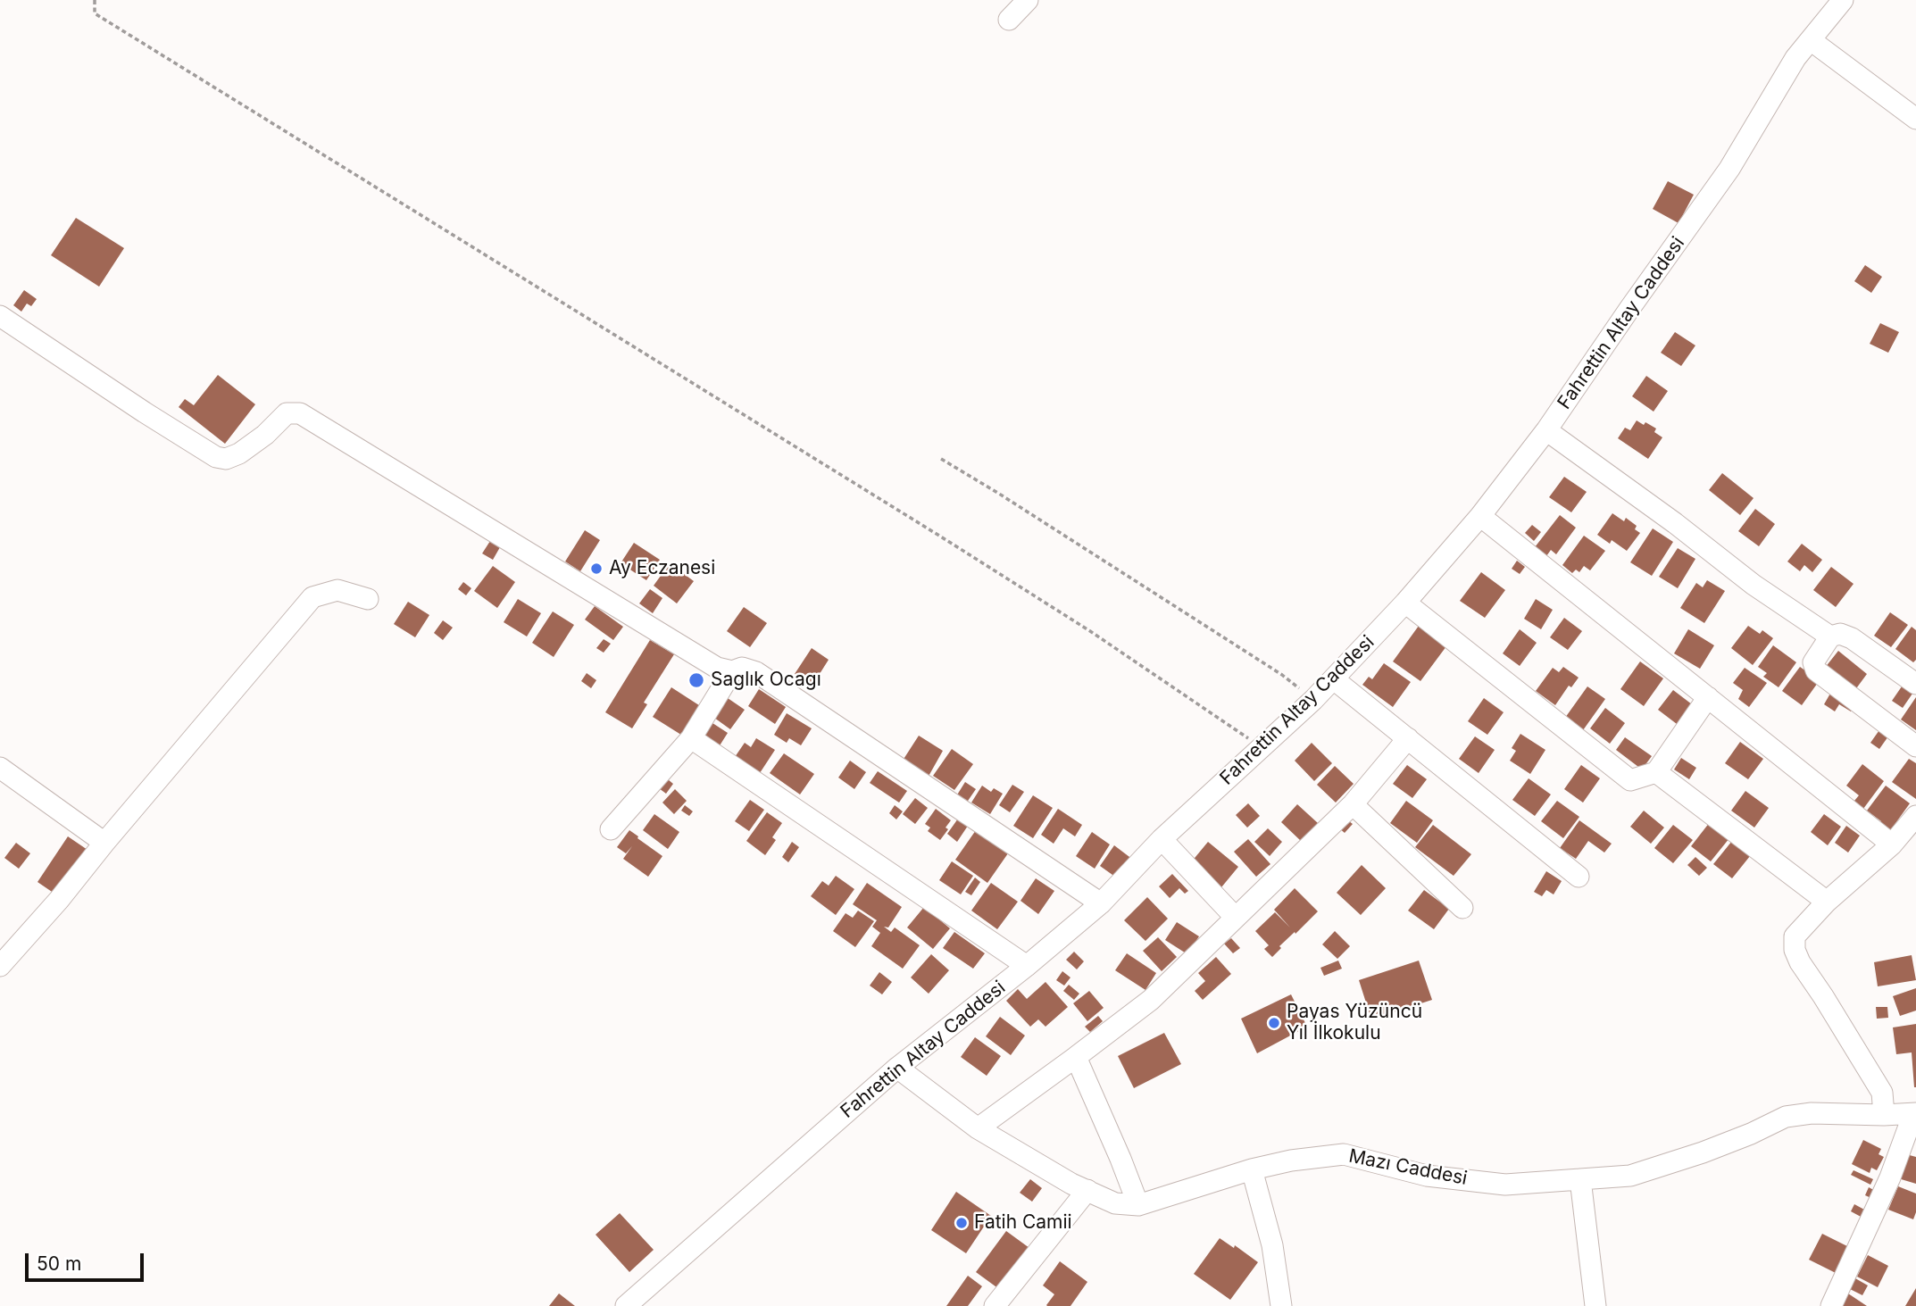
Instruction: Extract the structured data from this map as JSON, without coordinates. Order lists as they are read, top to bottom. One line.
{"streets":{"street":["Fahrettin Altay Caddesi","Mazı Caddesi"]},"crossings":[["Fahrettin Altay Caddesi","Mazı Caddesi"]],"places":["Ay Eczanesi","Saglık Ocagı","Payas Yüzüncü Yıl İlkokulu","Fatih Camii"],"scale_bar":"50 m"}
